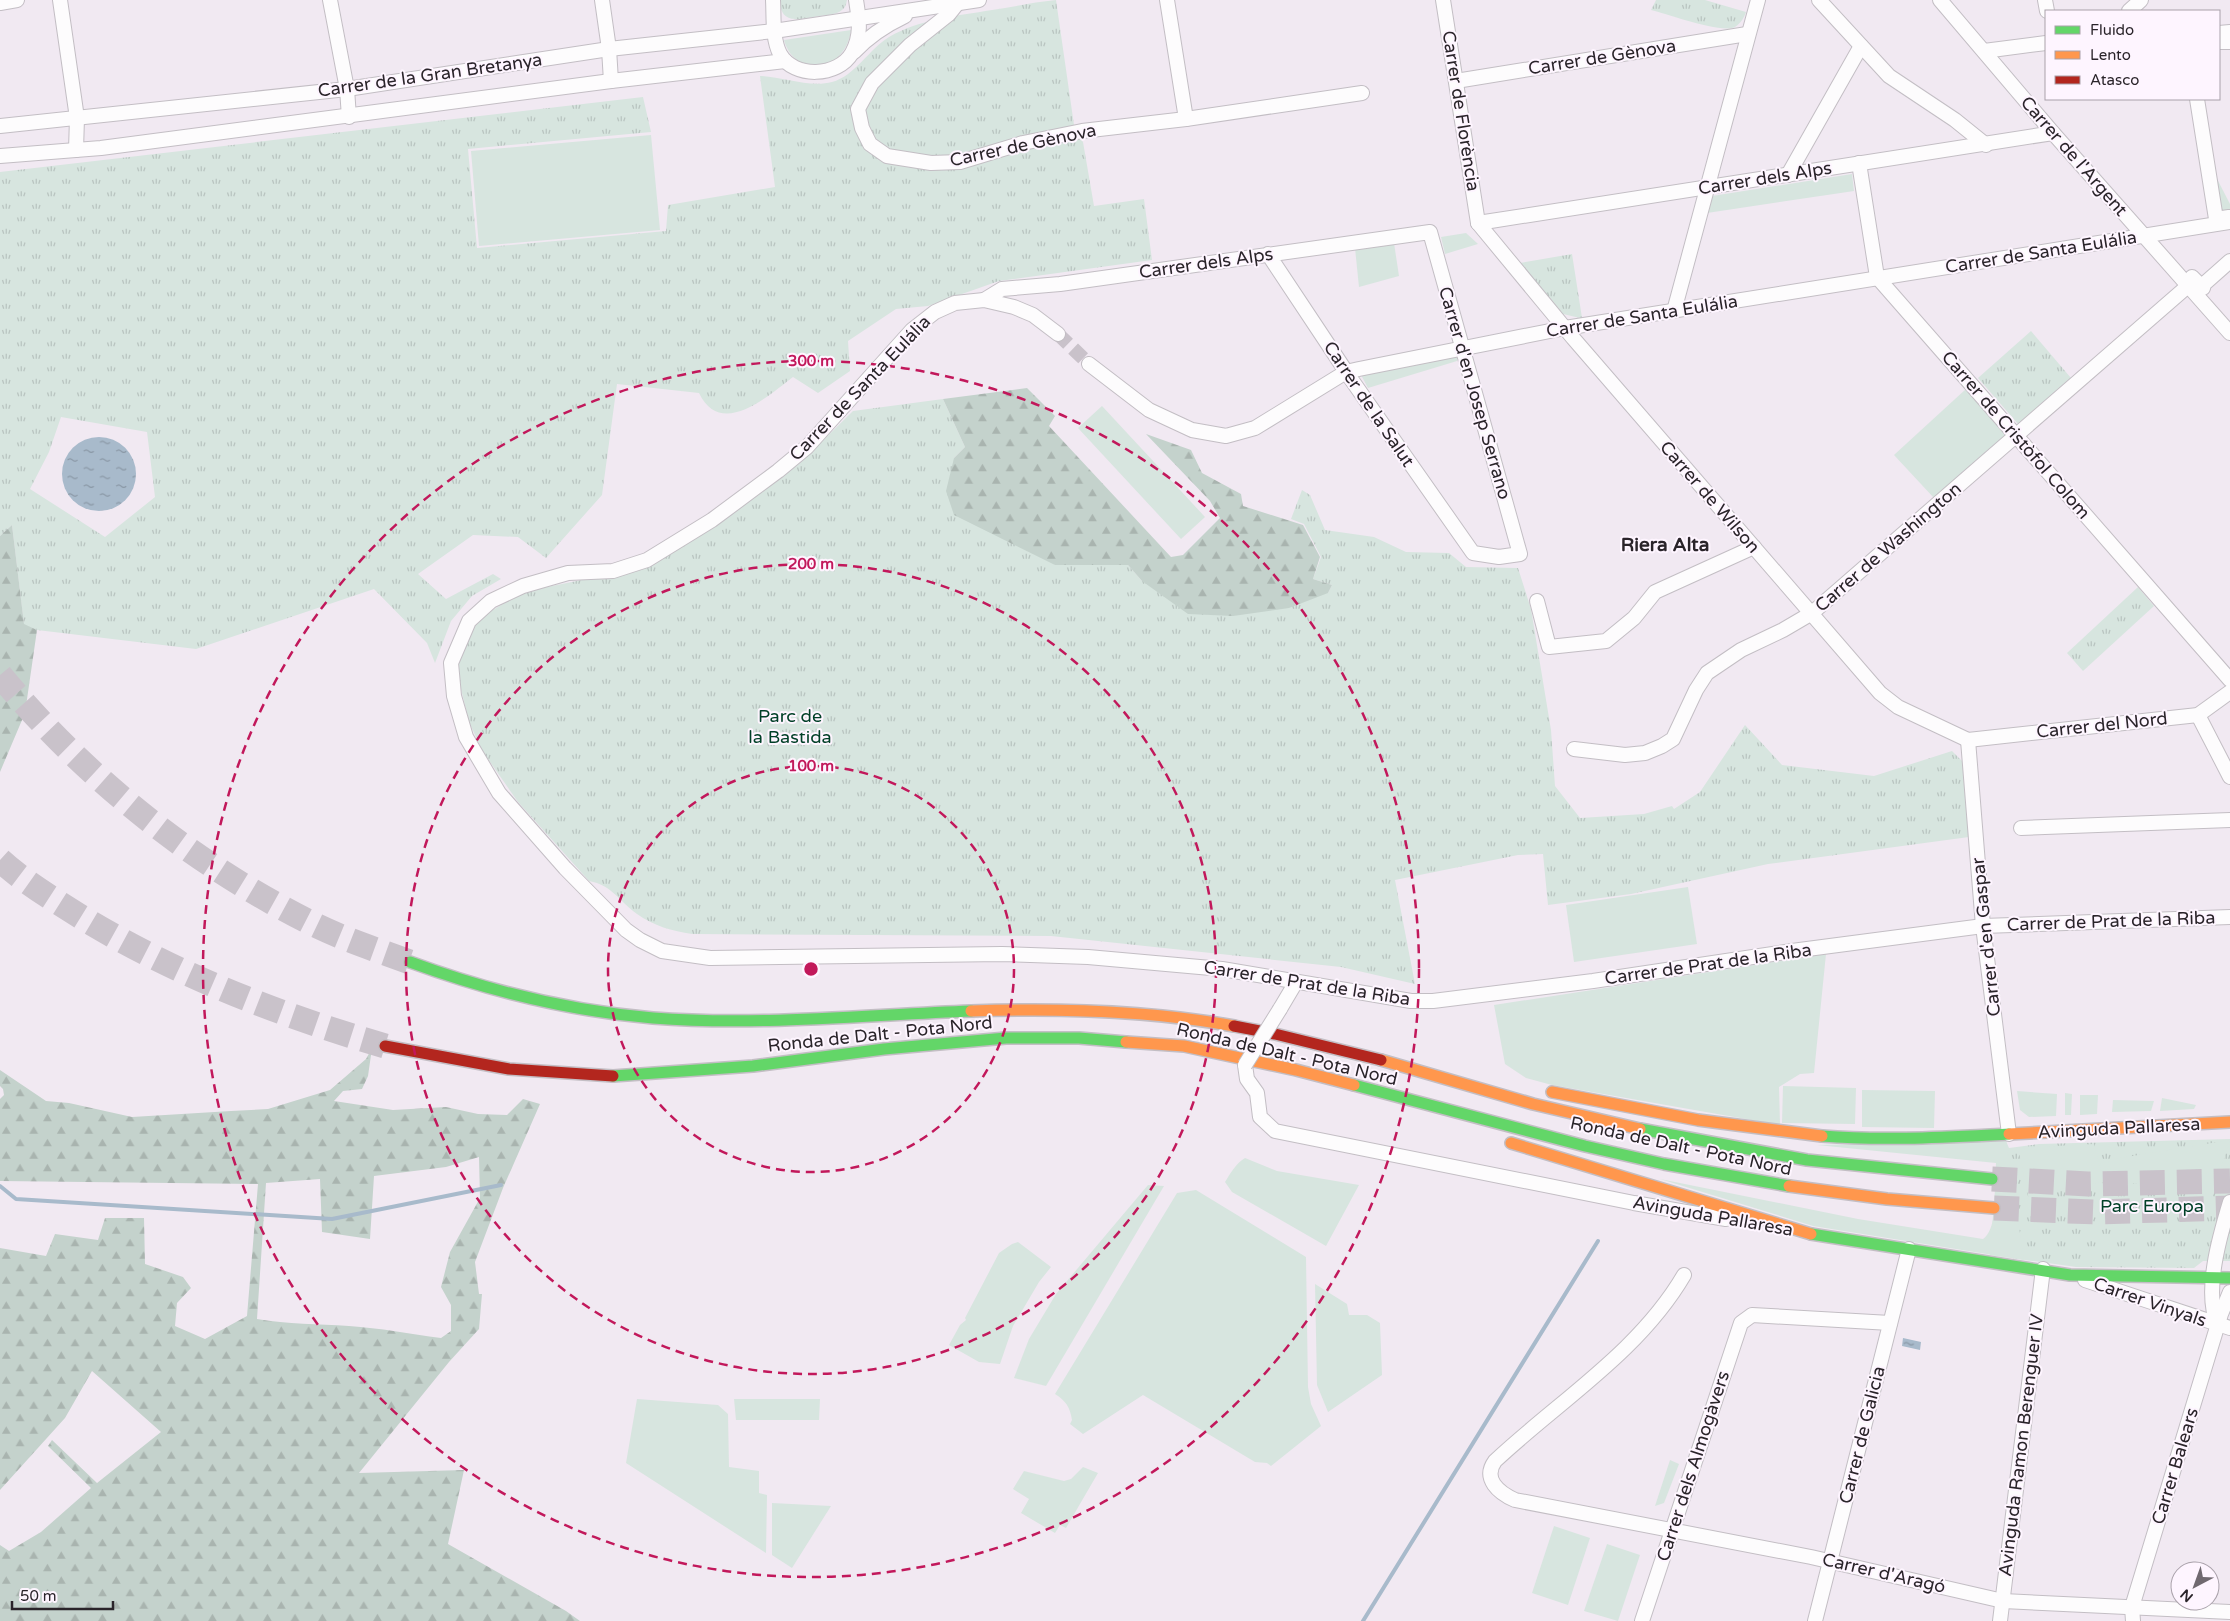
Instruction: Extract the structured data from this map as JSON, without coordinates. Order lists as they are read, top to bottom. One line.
{"streets":{"main road":["Ronda de Dalt - Pota Nord","Avinguda Pallaresa"],"street":["Carrer de Gènova","Carrer de la Gran Bretanya","Carrer de Florència","Carrer de l'Argent","Carrer dels Alps","Carrer de Santa Eulália","Carrer d'en Josep Serrano","Carrer de la Salut","Carrer de Cristòfol Colom","Carrer de Wilson","Carrer de Washington","Carrer del Nord","Carrer de Prat de la Riba","Carrer d'en Gaspar","Carrer Vinyals","Carrer de Galicia","Avinguda Ramon Berenguer IV","Carrer dels Almogàvers","Carrer Balears","Carrer d'Aragó"]},"crossings":[["Carrer de Gènova","Carrer de Florència"],["Carrer de Florència","Carrer dels Alps"],["Carrer de Florència","Carrer de Wilson"],["Carrer de l'Argent","Carrer dels Alps"],["Carrer de l'Argent","Carrer de Santa Eulália"],["Carrer de l'Argent","Carrer de Washington"],["Carrer dels Alps","Carrer de Santa Eulália"],["Carrer dels Alps","Carrer d'en Josep Serrano"],["Carrer dels Alps","Carrer de la Salut"],["Carrer dels Alps","Carrer de Wilson"],["Carrer de Santa Eulália","Carrer d'en Josep Serrano"],["Carrer de Santa Eulália","Carrer de la Salut"],["Carrer de Santa Eulália","Carrer de Cristòfol Colom"],["Carrer de Santa Eulália","Carrer de Wilson"],["Carrer de Santa Eulália","Carrer de Prat de la Riba"],["Carrer d'en Josep Serrano","Carrer de la Salut"],["Carrer de Cristòfol Colom","Carrer de Washington"],["Carrer de Wilson","Carrer de Washington"],["Carrer de Wilson","Carrer del Nord"],["Carrer de Wilson","Carrer d'en Gaspar"],["Carrer del Nord","Carrer d'en Gaspar"],["Carrer de Prat de la Riba","Carrer d'en Gaspar"],["Carrer d'en Gaspar","Avinguda Pallaresa"],["Ronda de Dalt - Pota Nord","Avinguda Pallaresa"],["Avinguda Pallaresa","Carrer Vinyals"],["Avinguda Pallaresa","Carrer de Galicia"],["Avinguda Pallaresa","Avinguda Ramon Berenguer IV"],["Avinguda Pallaresa","Carrer Balears"],["Carrer Vinyals","Carrer Balears"],["Carrer de Galicia","Carrer dels Almogàvers"],["Carrer de Galicia","Carrer d'Aragó"],["Avinguda Ramon Berenguer IV","Carrer d'Aragó"],["Carrer dels Almogàvers","Carrer d'Aragó"],["Carrer Balears","Carrer d'Aragó"]],"districts":["Riera Alta"],"parks":["Parc de la Bastida","Parc Europa"],"legend":["Fluido","Lento","Atasco"],"scale_bar":"50 m","north":"bottom left","rings":["300 m","200 m","100 m"]}
